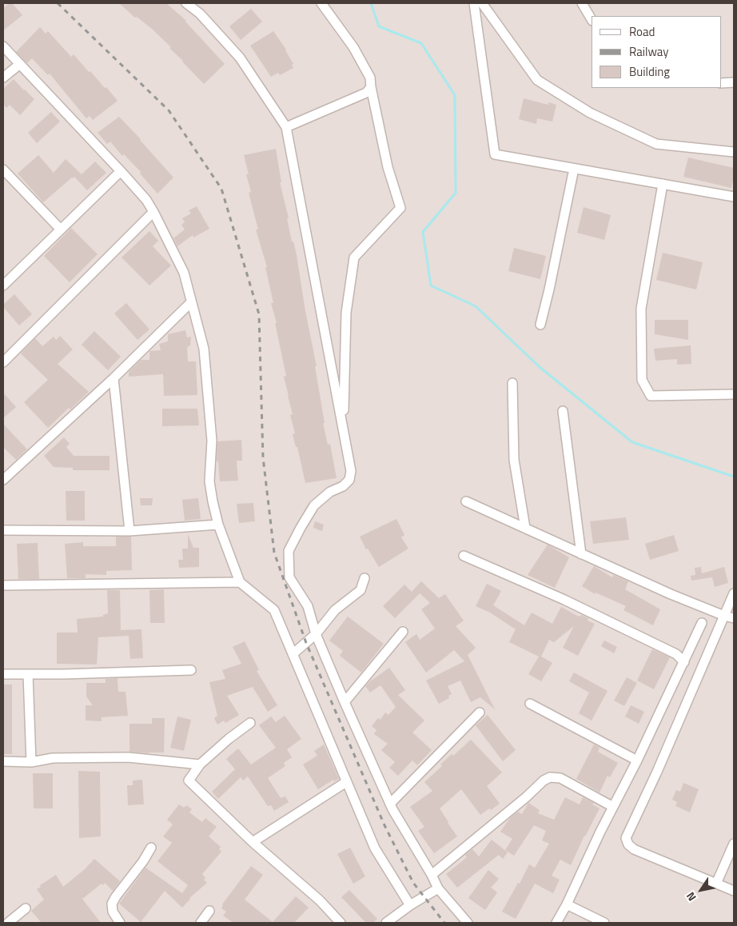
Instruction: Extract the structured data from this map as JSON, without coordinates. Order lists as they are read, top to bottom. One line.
{"legend":["Road","Railway","Building"],"north":"bottom left"}
